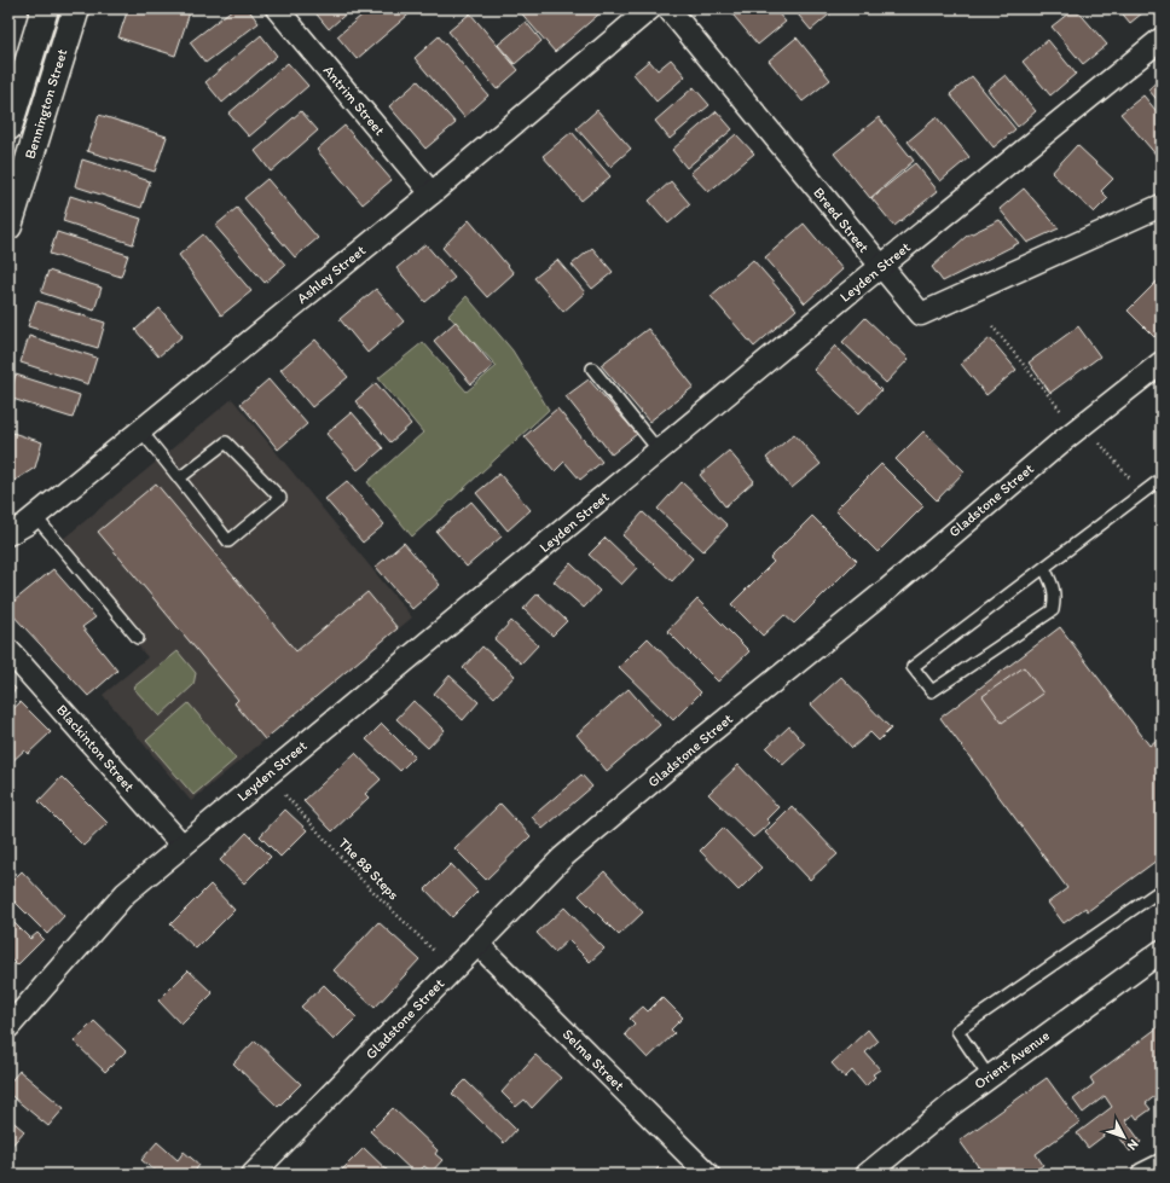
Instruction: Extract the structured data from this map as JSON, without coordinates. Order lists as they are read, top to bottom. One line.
{"streets":{"main road":["Bennington Street"],"street":["Antrim Street","Breed Street","Leyden Street","Ashley Street","Gladstone Street","Blackinton Street","Selma Street","Orient Avenue"],"path":["The 88 Steps"]},"crossings":[["Antrim Street","Ashley Street"],["Breed Street","Leyden Street"],["Leyden Street","Blackinton Street"],["Gladstone Street","Selma Street"]],"north":"bottom right"}
